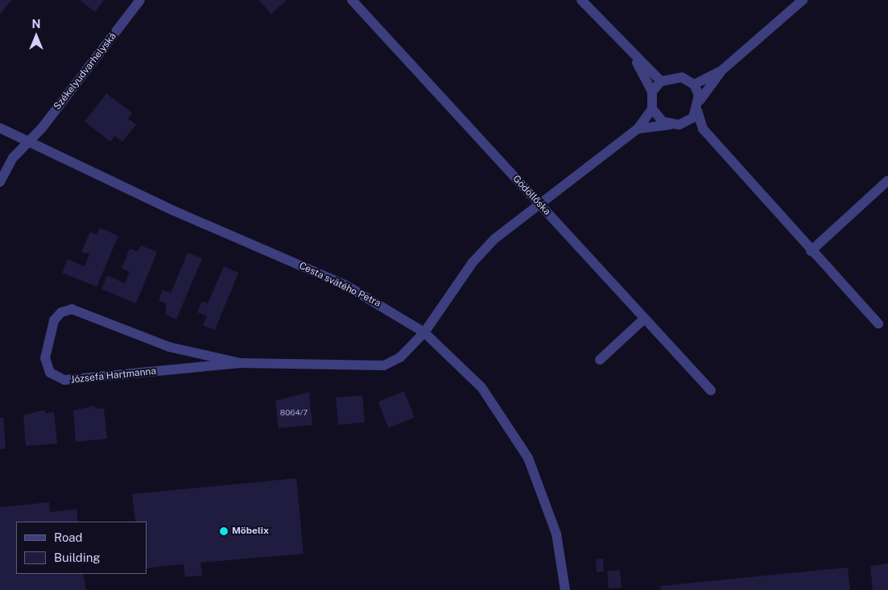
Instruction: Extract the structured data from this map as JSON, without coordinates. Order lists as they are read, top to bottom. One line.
{"streets":{"street":["Székelyudvarhelyská","Gödöllőska","Cesta svätého Petra","Józsefa Hartmanna"]},"crossings":[["Székelyudvarhelyská","Cesta svätého Petra"],["Gödöllőska","Józsefa Hartmanna"],["Cesta svätého Petra","Józsefa Hartmanna"]],"places":["Möbelix"],"house_numbers":["8064/7"],"legend":["Road","Building"],"north":"top"}
